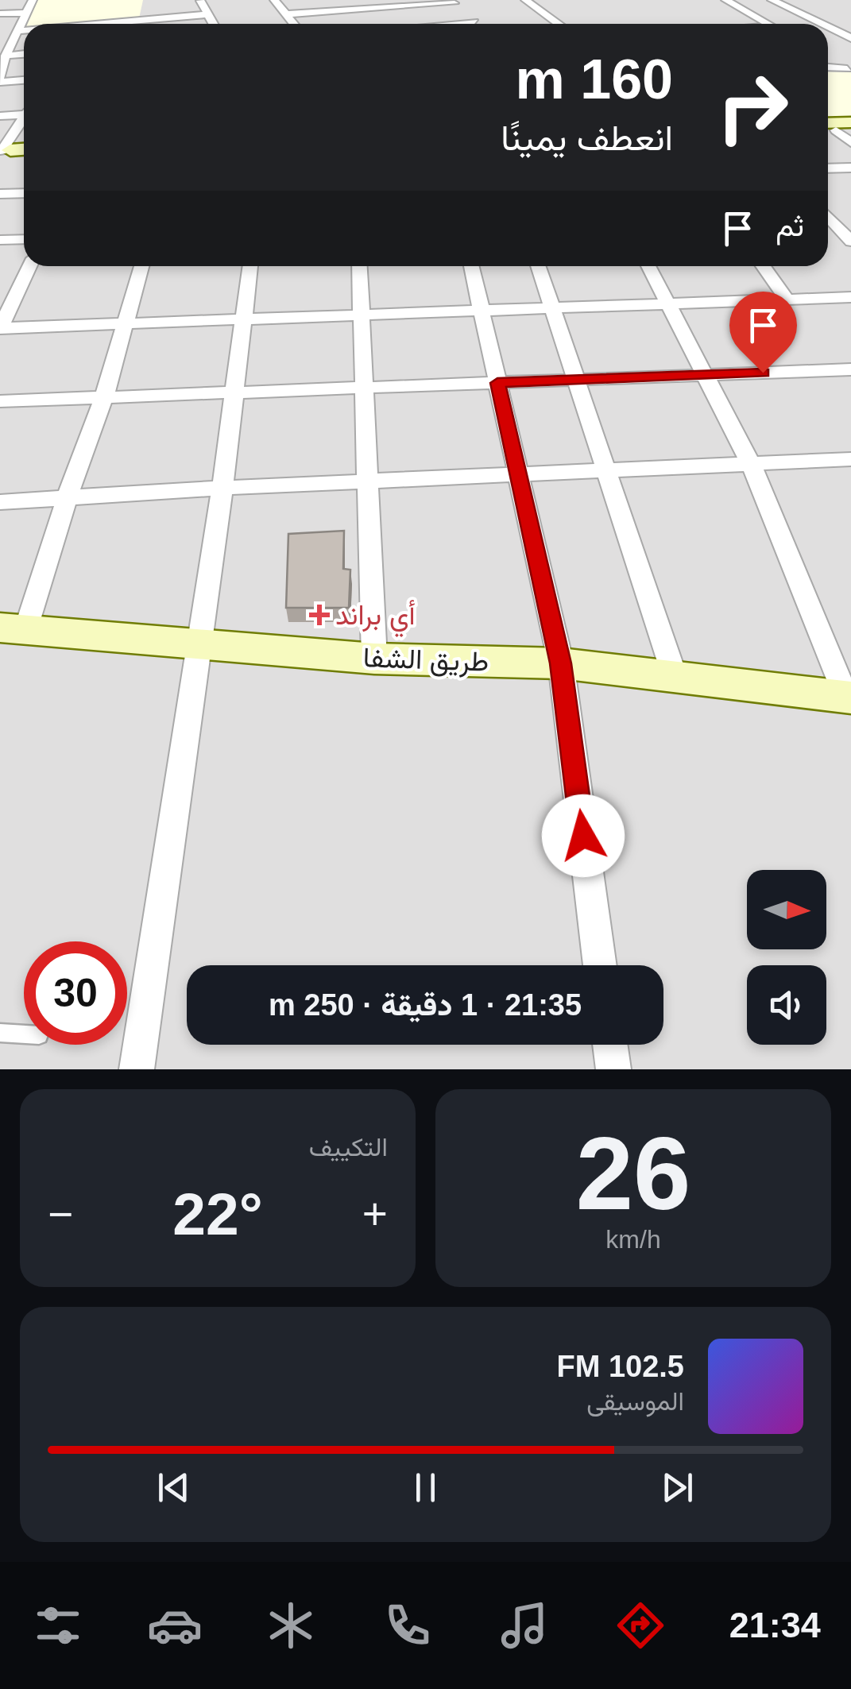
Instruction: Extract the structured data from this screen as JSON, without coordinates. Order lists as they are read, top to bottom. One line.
{"streets":{"street":["طريق الشفا"]},"places":{"health":["أي براند"]},"north":"right","page":{"turn":["160 m","انعطف يمينًا"],"then":"ثم","limit":"30","trip":"21:35 · 1 دقيقة · 250 m","tile":[["26","km/h"],"التكييف"],"heat":["−","22°","+"],"song":["102.5 FM","الموسيقى"],"tabs":"21:34"}}
